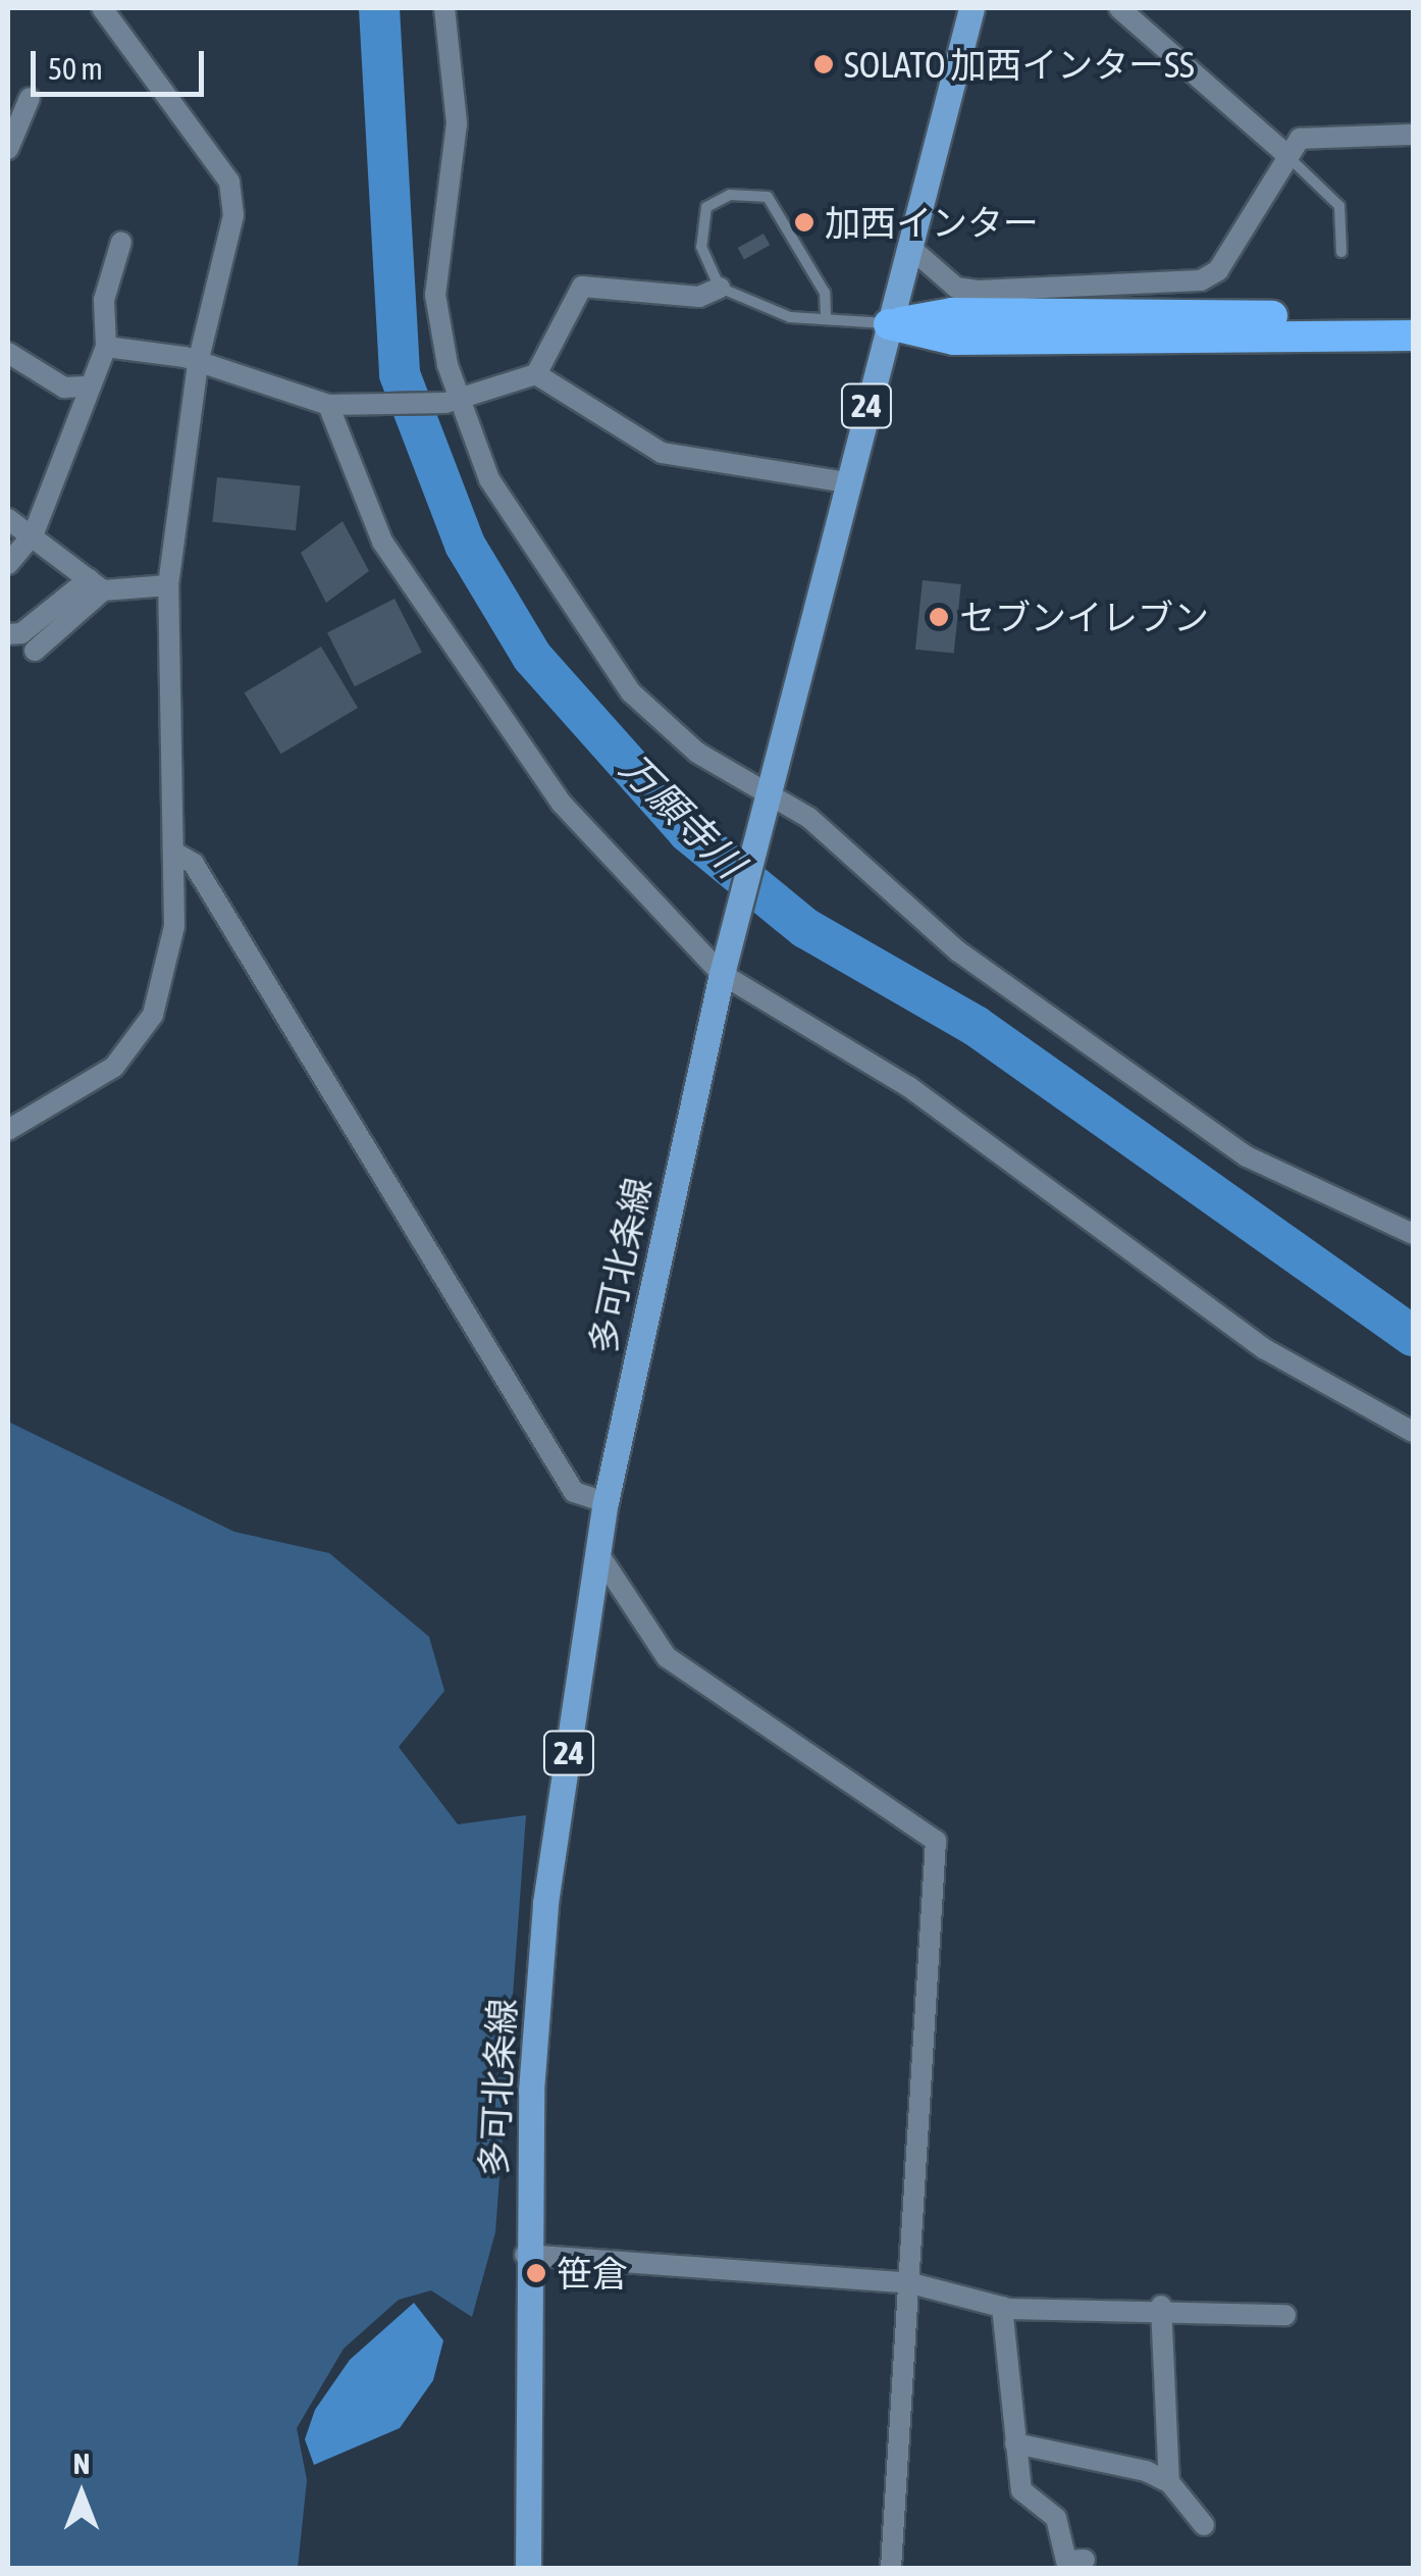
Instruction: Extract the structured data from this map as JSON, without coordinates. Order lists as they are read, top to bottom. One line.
{"streets":{"main road":["24","多可北条線"]},"water":["万願寺川"],"places":["SOLATO 加西インターSS","加西インター","セブンイレブン","笹倉"],"scale_bar":"50 m","north":"top"}
